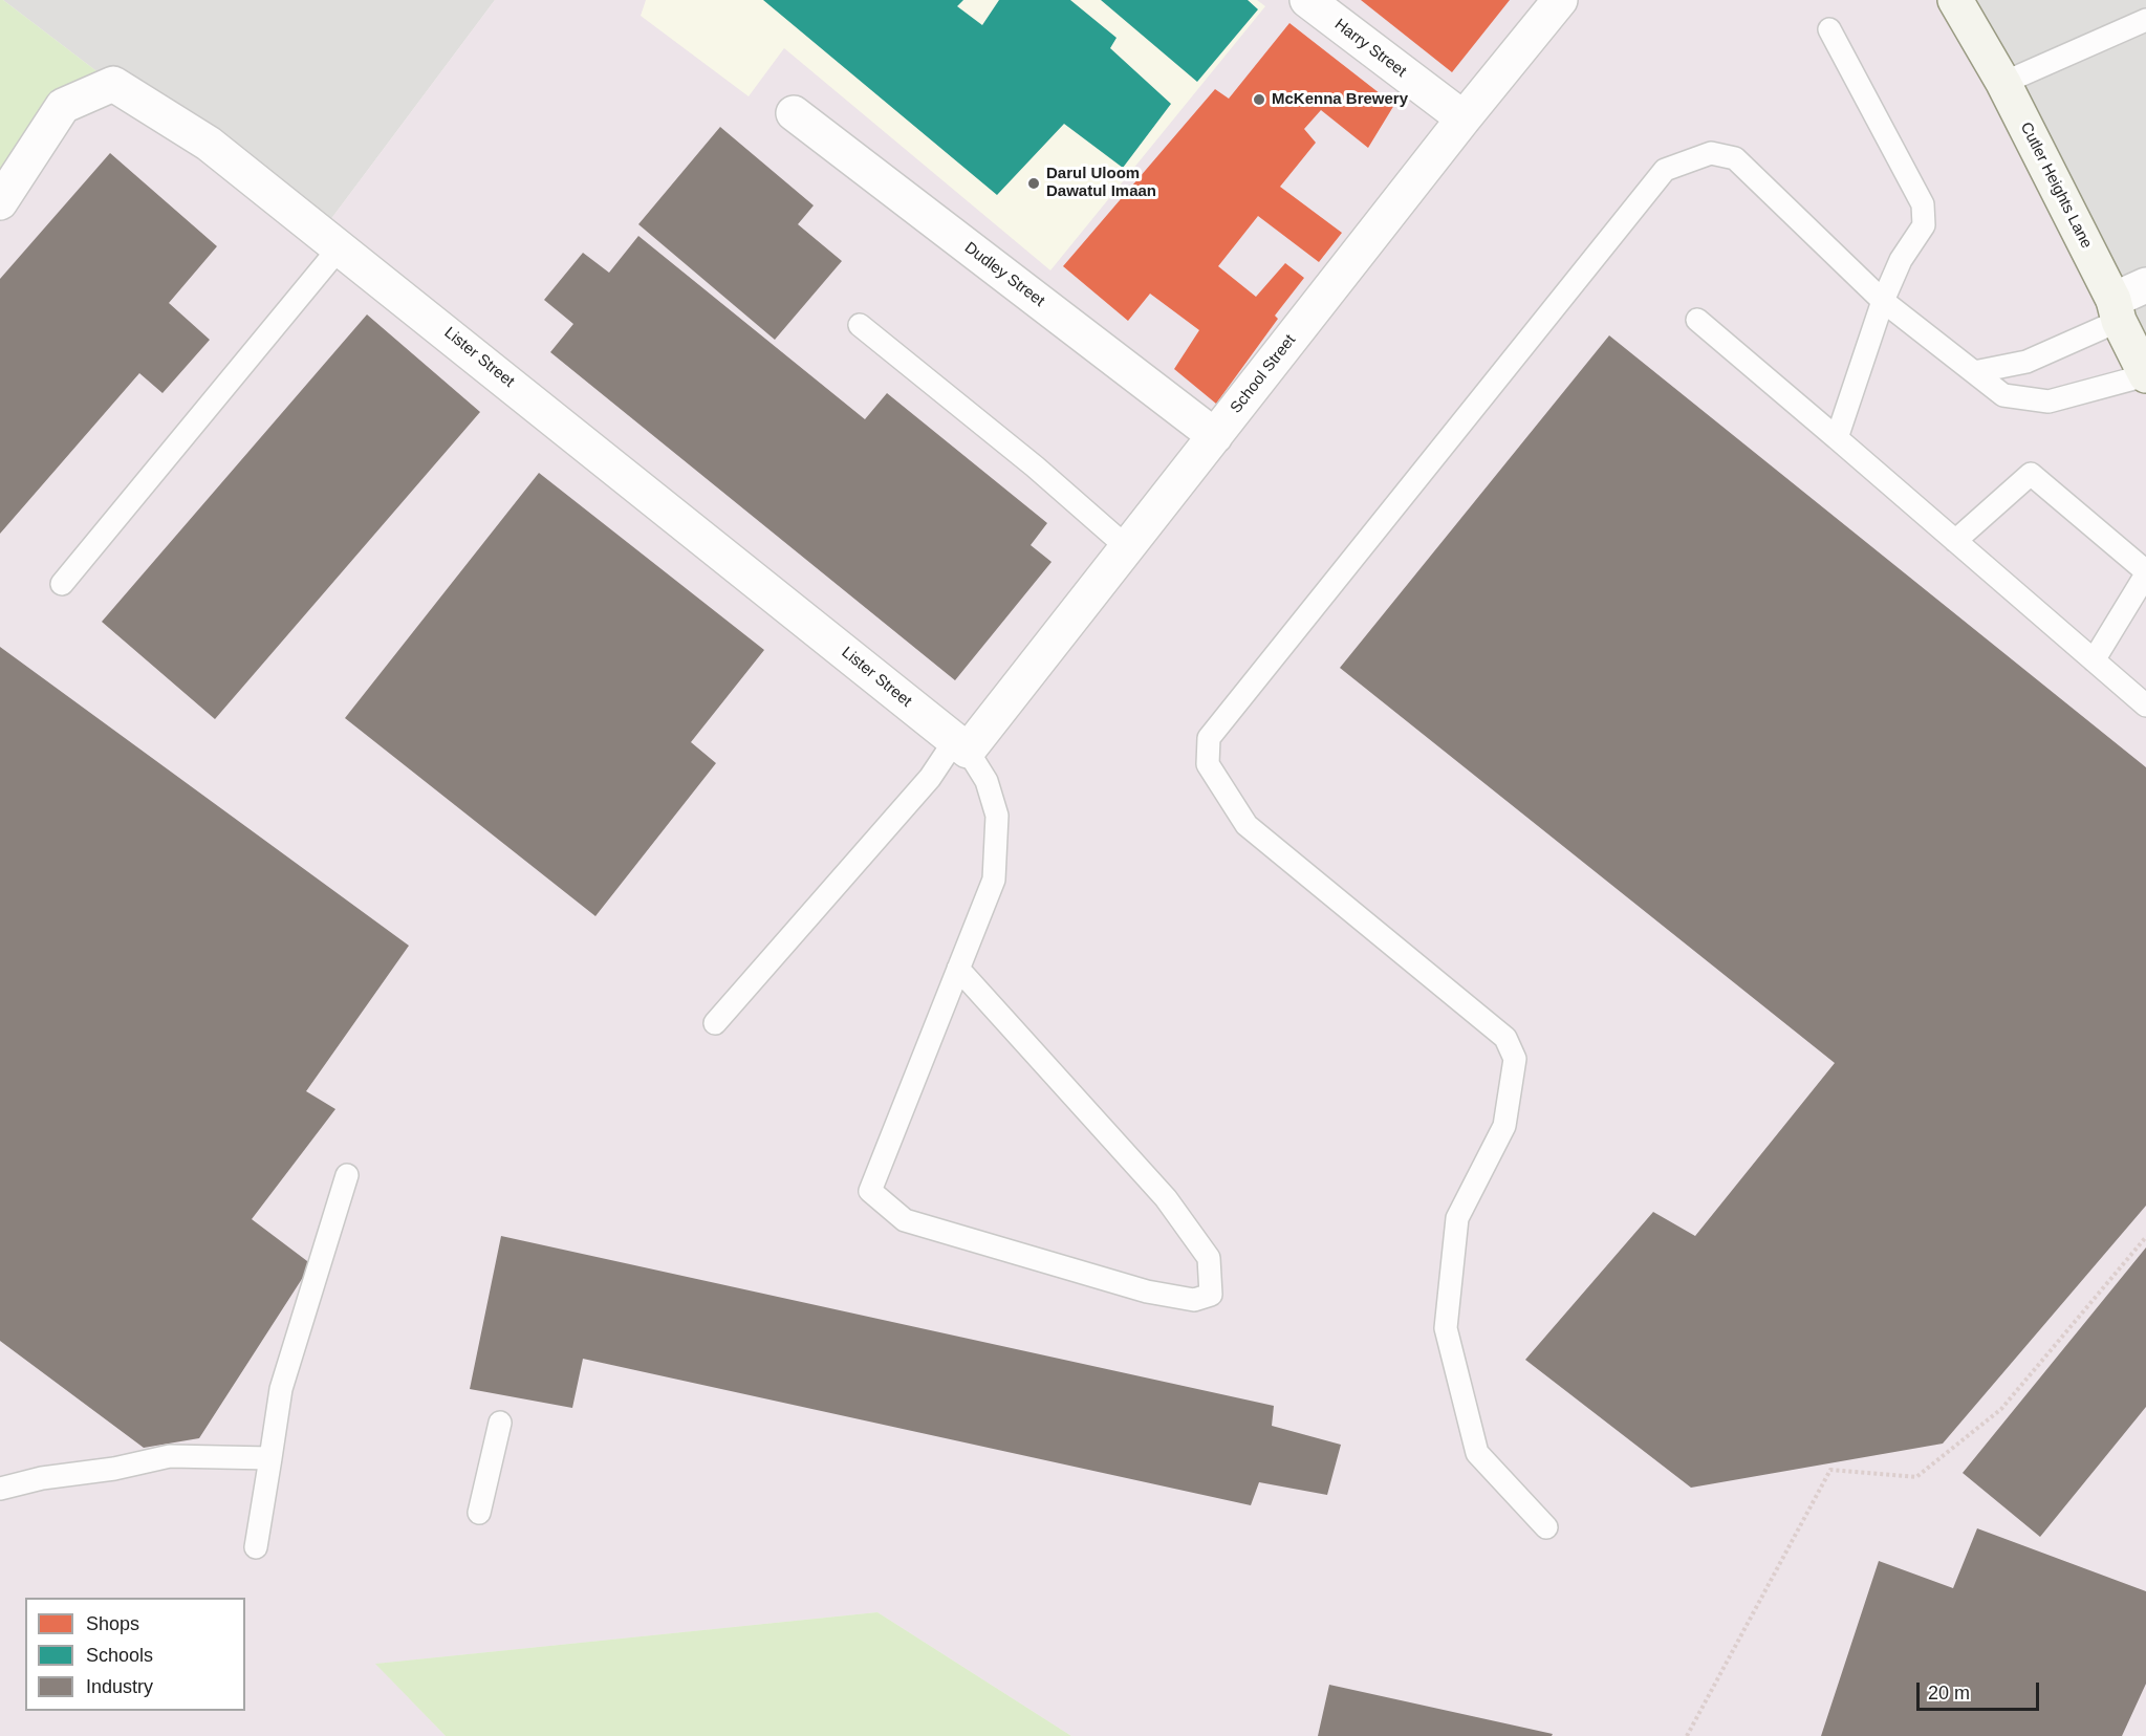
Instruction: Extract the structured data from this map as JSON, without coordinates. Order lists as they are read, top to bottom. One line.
{"streets":{"street":["Harry Street","Cutler Heights Lane","Dudley Street","Lister Street","School Street"]},"crossings":[["Harry Street","School Street"],["Dudley Street","School Street"],["Lister Street","School Street"]],"places":["McKenna Brewery","Darul Uloom Dawatul Imaan"],"legend":["Shops","Schools","Industry"],"scale_bar":"20 m"}
